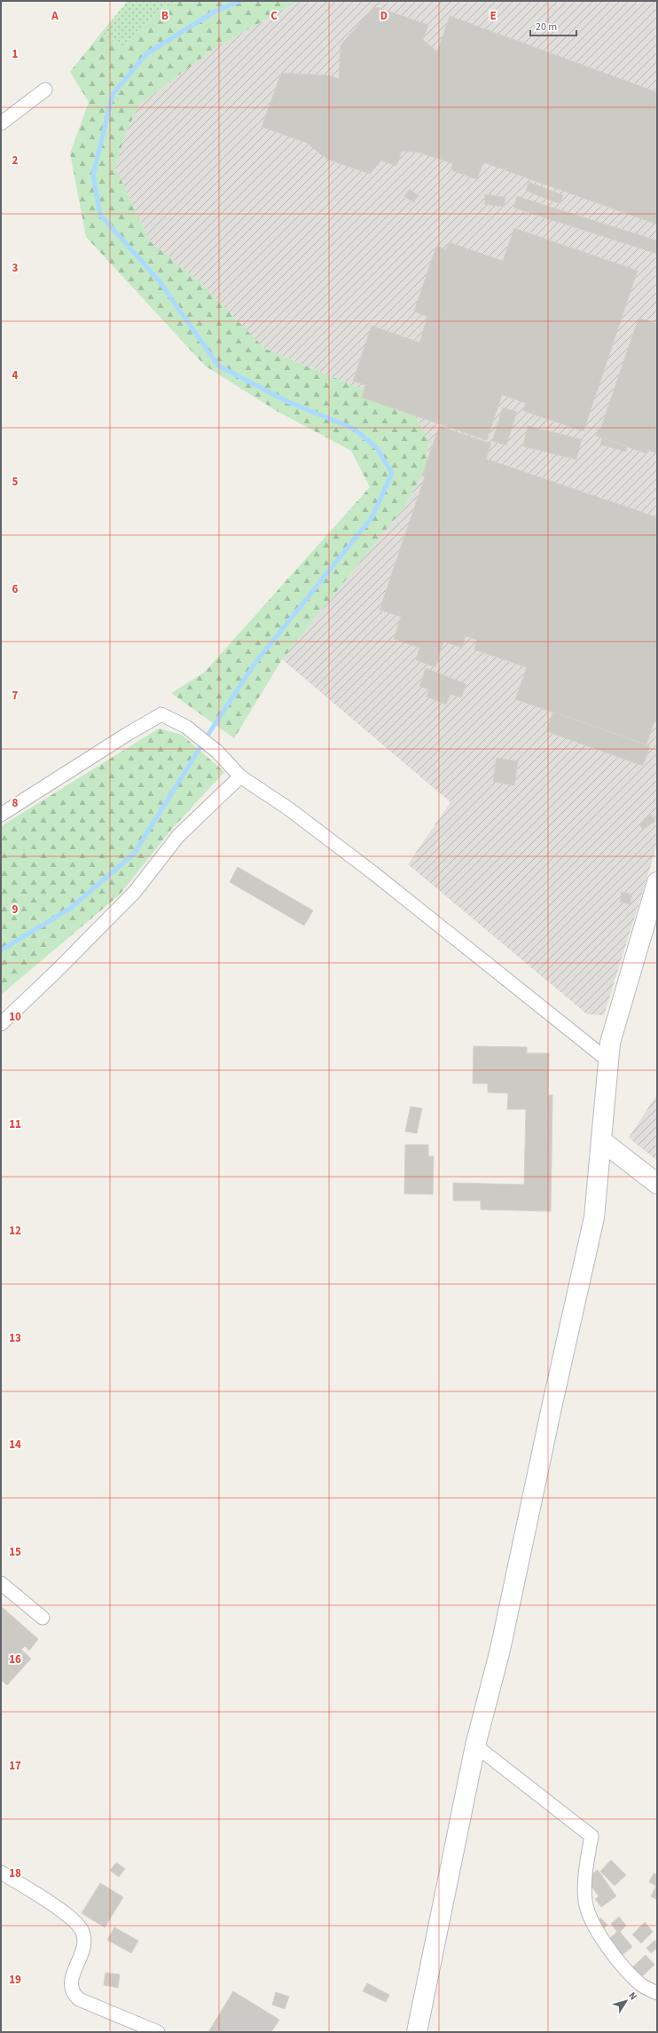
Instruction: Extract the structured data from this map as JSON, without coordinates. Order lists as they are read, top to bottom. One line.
{"scale_bar":"20 m","north":"top right","grid":{"columns":["A","B","C","D","E"],"rows":["1","2","3","4","5","6","7","8","9","10","11","12","13","14","15","16","17","18","19"]}}
